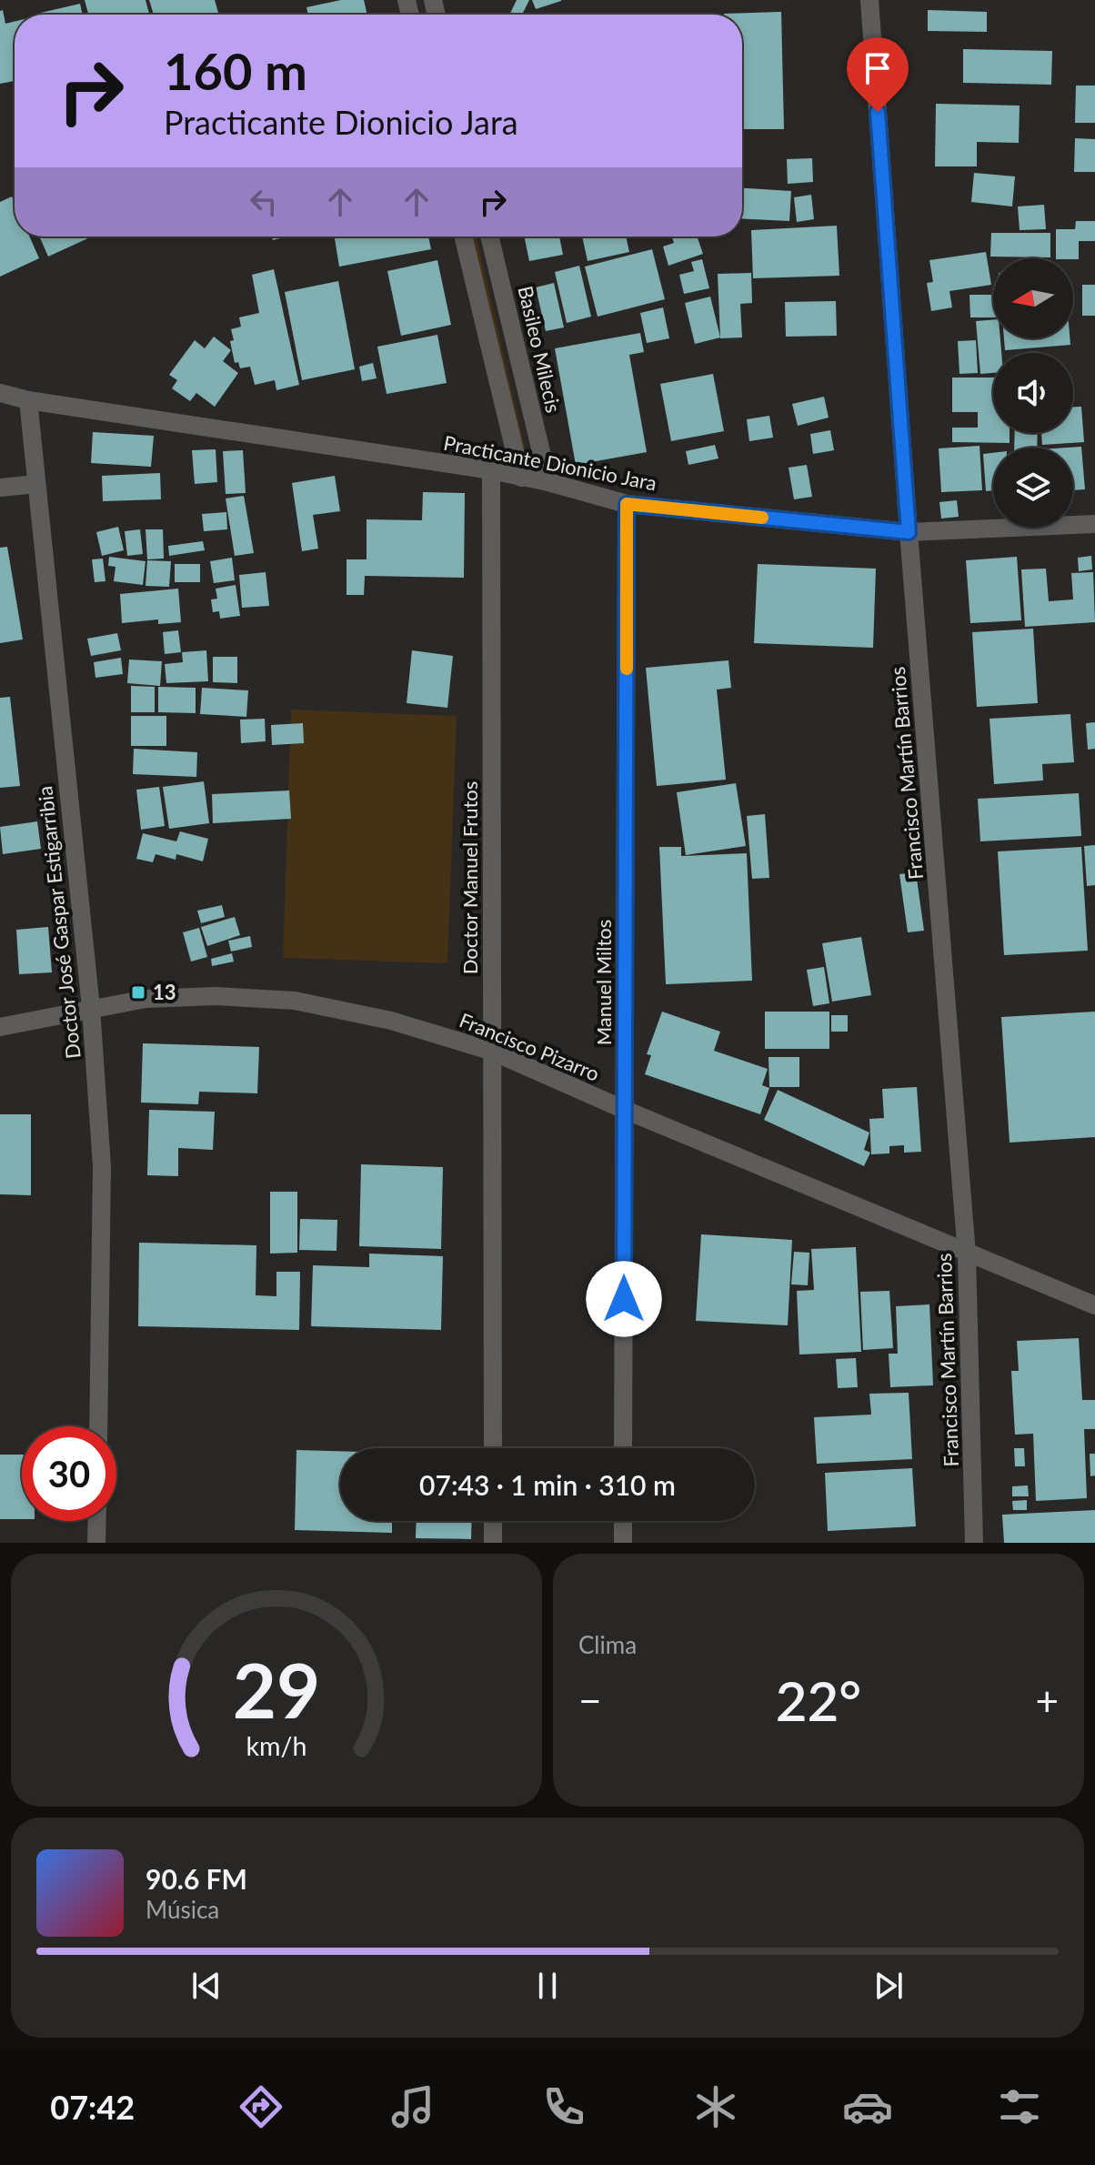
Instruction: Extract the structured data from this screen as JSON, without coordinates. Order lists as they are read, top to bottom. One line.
{"streets":{"street":["Basileo Milecis","Practicante Dionicio Jara","Francisco Martín Barrios","Doctor Manuel Frutos","Doctor José Gaspar Estigarribia","Manuel Miltos","Francisco Pizarro"]},"crossings":[["Basileo Milecis","Practicante Dionicio Jara"],["Practicante Dionicio Jara","Francisco Martín Barrios"],["Practicante Dionicio Jara","Doctor Manuel Frutos"],["Practicante Dionicio Jara","Doctor José Gaspar Estigarribia"],["Practicante Dionicio Jara","Manuel Miltos"],["Francisco Martín Barrios","Francisco Pizarro"],["Doctor Manuel Frutos","Francisco Pizarro"],["Doctor José Gaspar Estigarribia","Francisco Pizarro"],["Manuel Miltos","Francisco Pizarro"]],"places":{"transit":["13"]},"north":"left","page":{"turn":["160 m","Practicante Dionicio Jara"],"limit":"30","trip":"07:43 · 1 min · 310 m","tile":"Clima","heat":["−","22°","+"],"song":["90.6 FM","Música"],"tabs":"07:42","gauge":["29","km/h"]}}
